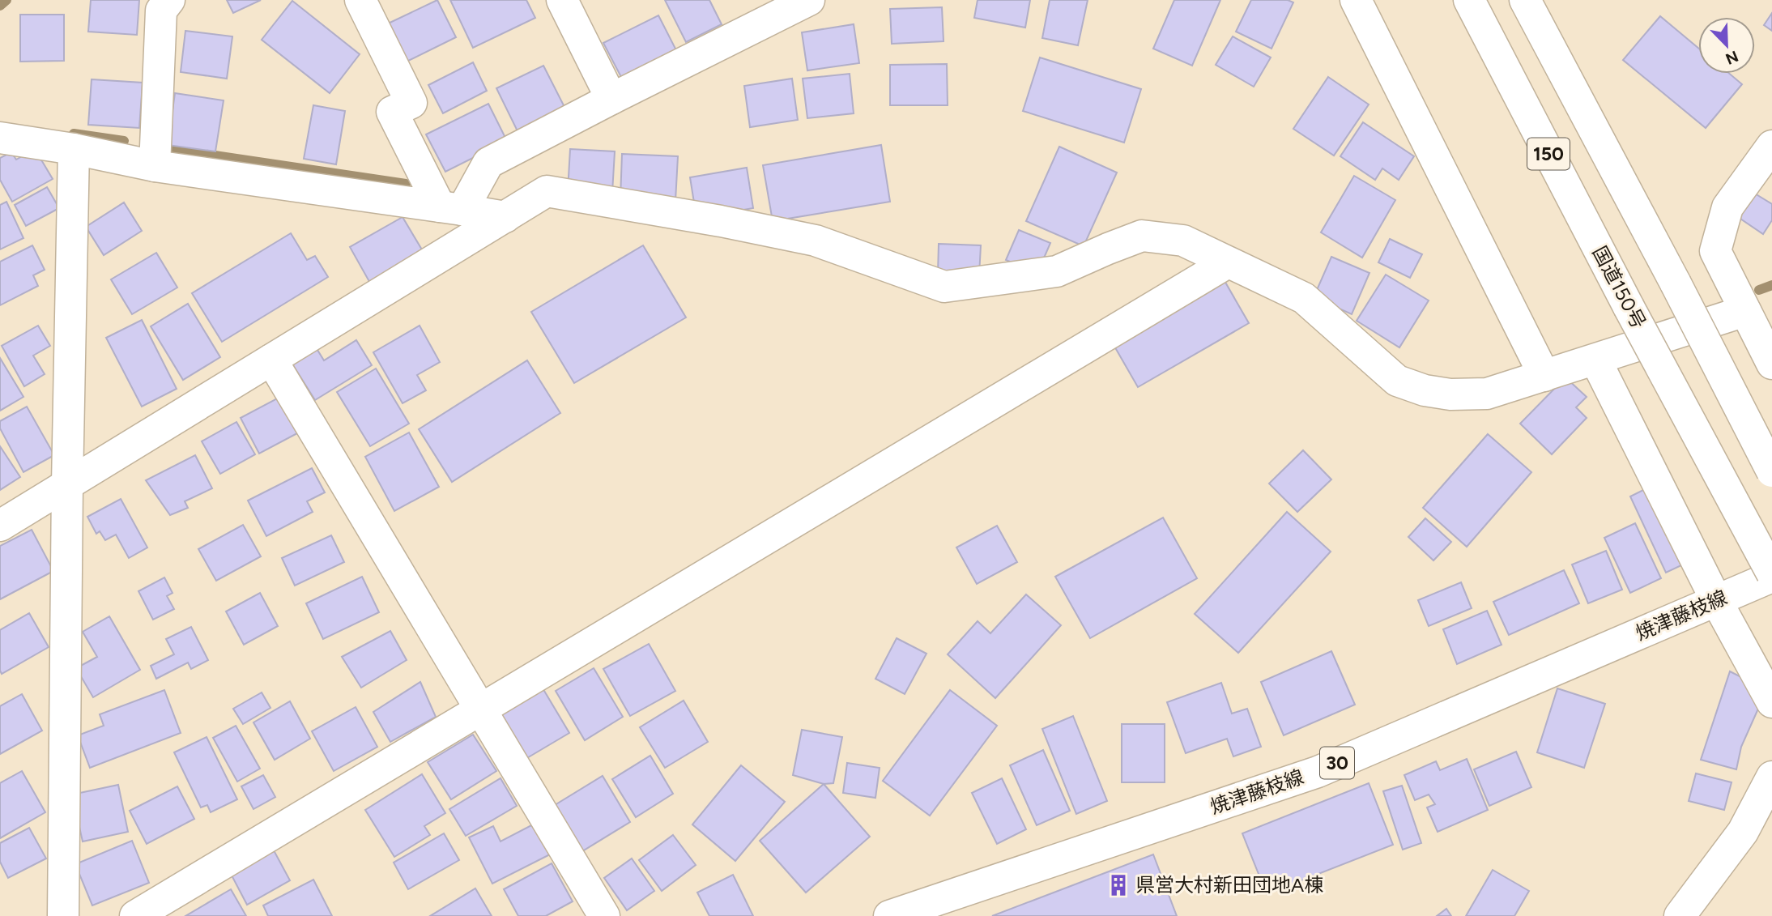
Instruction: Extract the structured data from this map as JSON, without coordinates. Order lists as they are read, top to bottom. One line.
{"streets":{"main road":["150","国道150号","焼津藤枝線","30"]},"crossings":[["国道150号","焼津藤枝線"]],"places":{"building":["県営大村新田団地A棟"]},"north":"bottom right"}
